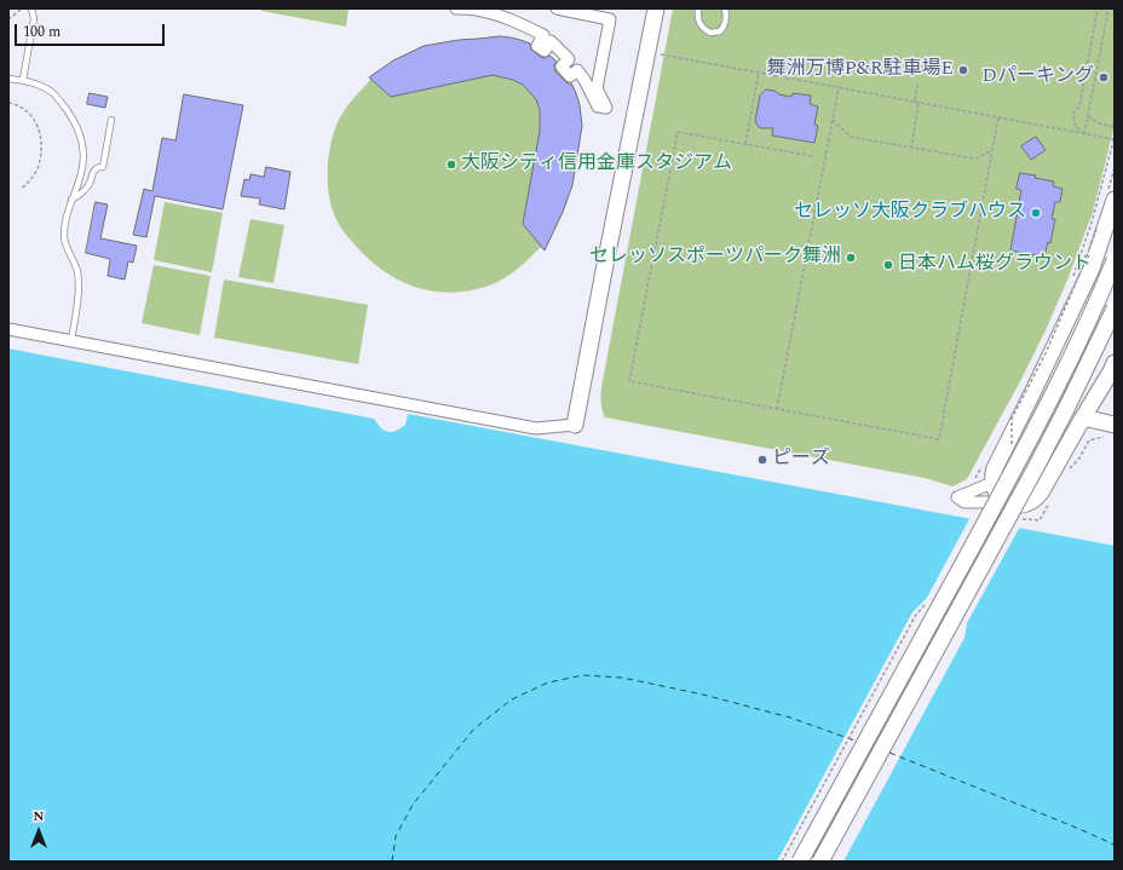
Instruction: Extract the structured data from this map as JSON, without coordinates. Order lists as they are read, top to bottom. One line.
{"places":["舞洲万博P&R駐車場E","Dパーキング","大阪シティ信用金庫スタジアム","セレッソ大阪クラブハウス","セレッソスポーツパーク舞洲","日本ハム桜グラウンド","ピーズ"],"scale_bar":"100 m","north":"top"}
